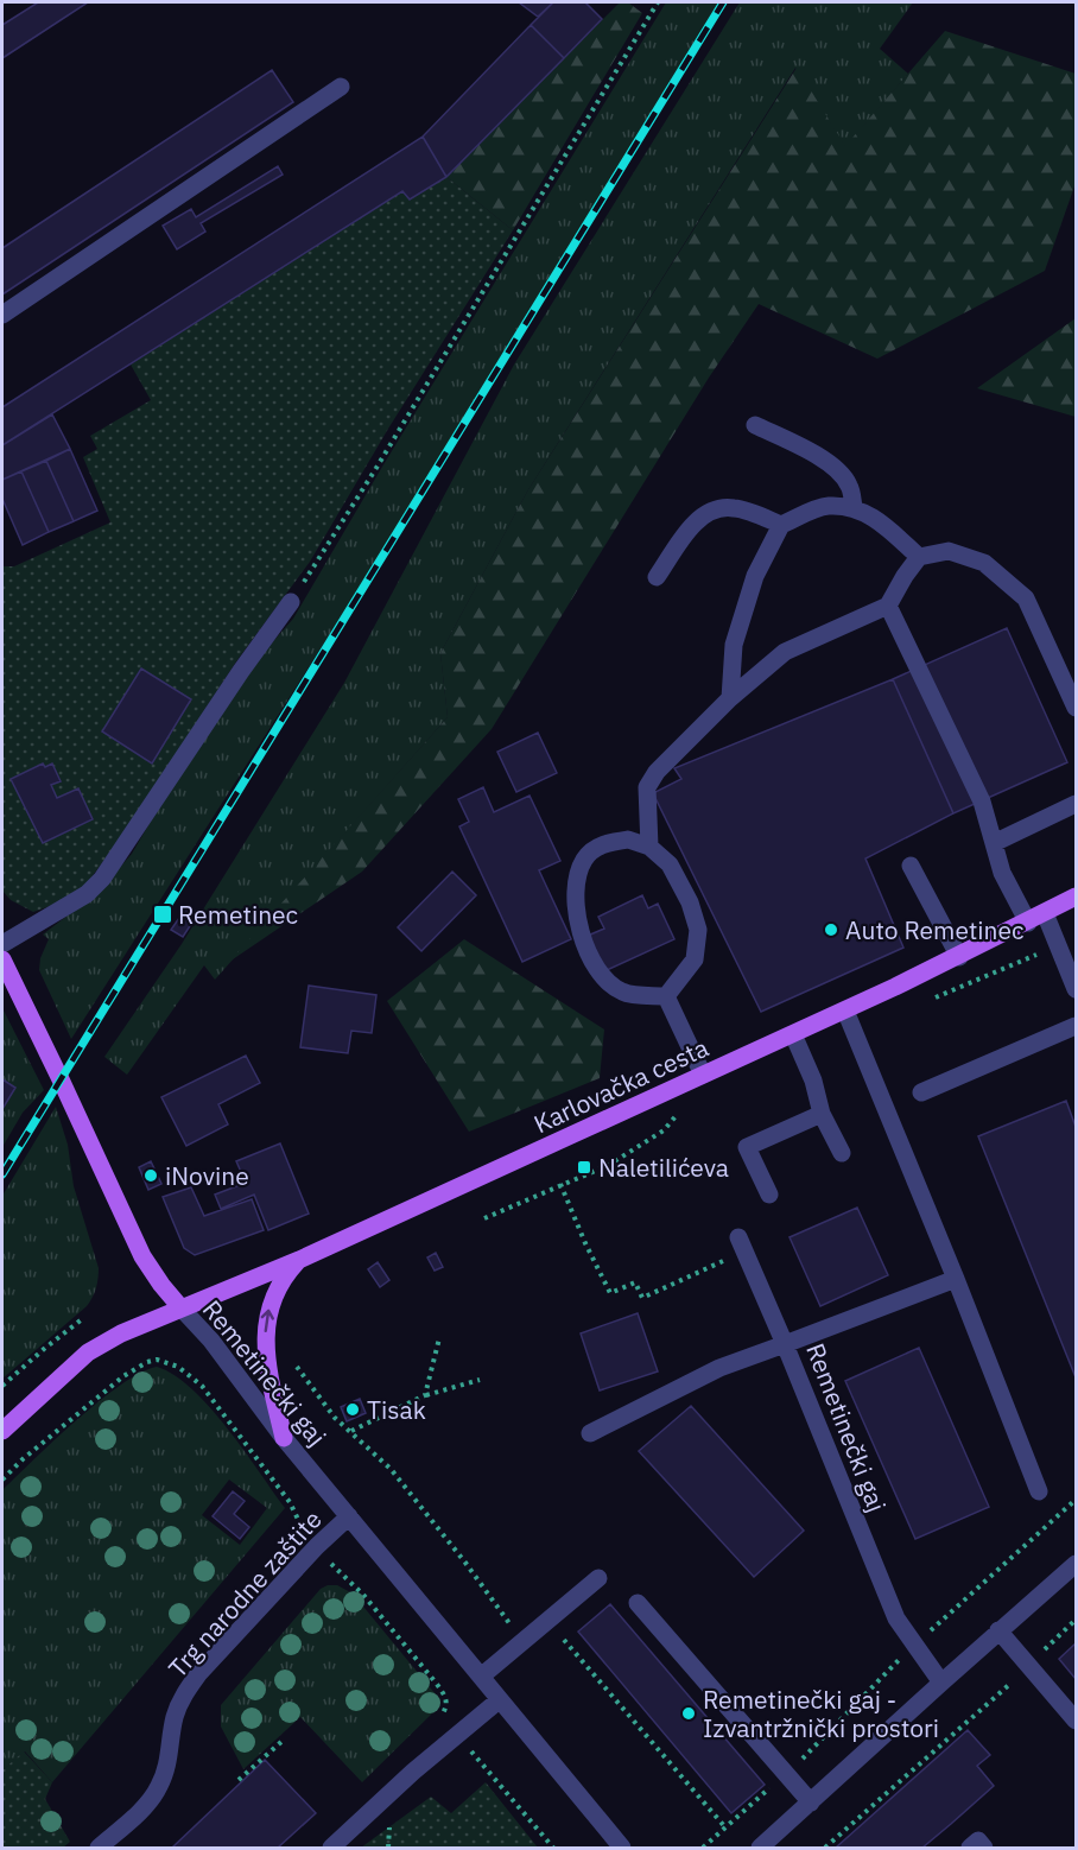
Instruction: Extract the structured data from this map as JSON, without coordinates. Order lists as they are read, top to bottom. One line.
{"streets":{"main road":["Karlovačka cesta"],"street":["Remetinečki gaj","Trg narodne zaštite"]},"crossings":[["Karlovačka cesta","Remetinečki gaj"],["Remetinečki gaj","Trg narodne zaštite"]],"places":{"transit":["Remetinec","Naletilićeva"],"other":["Auto Remetinec","iNovine","Tisak","Remetinečki gaj - Izvantržnički prostori"]}}
